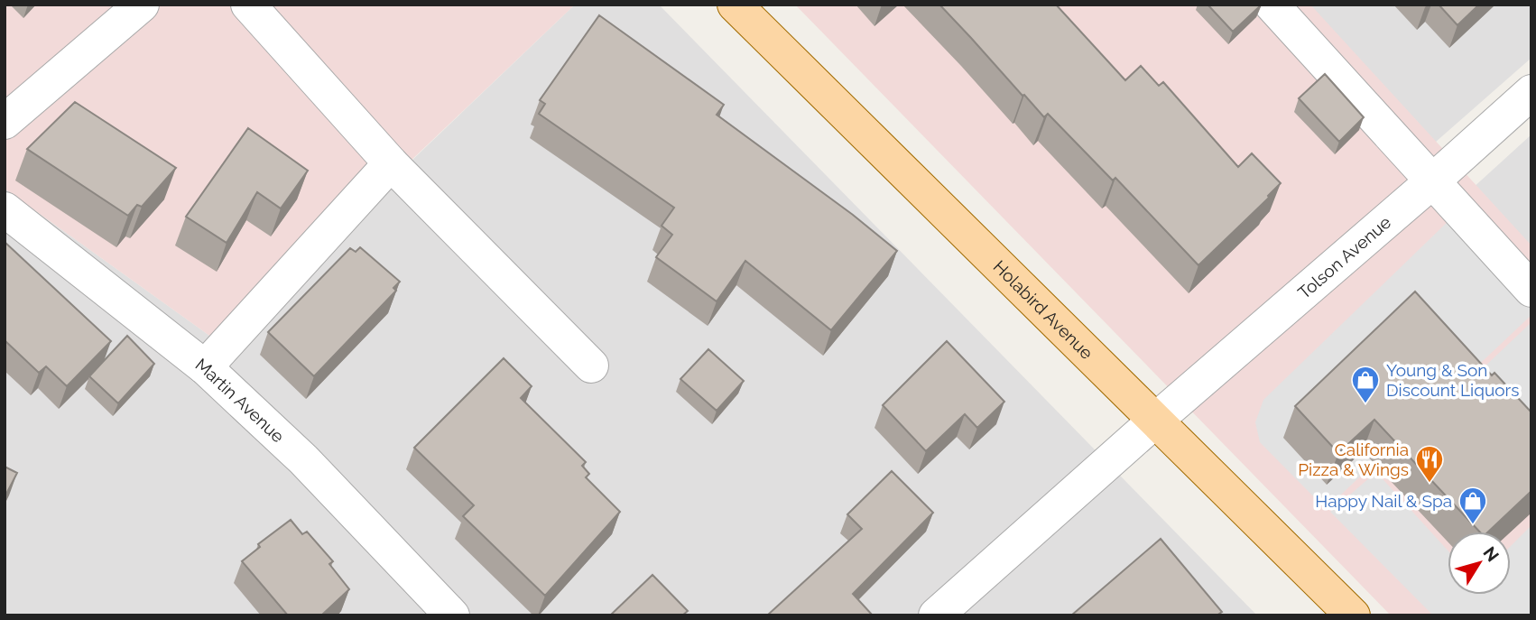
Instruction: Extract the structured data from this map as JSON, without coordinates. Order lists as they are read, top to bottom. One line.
{"streets":{"main road":["Holabird Avenue"],"street":["Tolson Avenue","Martin Avenue"]},"crossings":[["Tolson Avenue","Holabird Avenue"]],"places":{"shop":["Young & Son Discount Liquors","Happy Nail & Spa"],"restaurant":["California Pizza & Wings"]},"north":"top right"}
